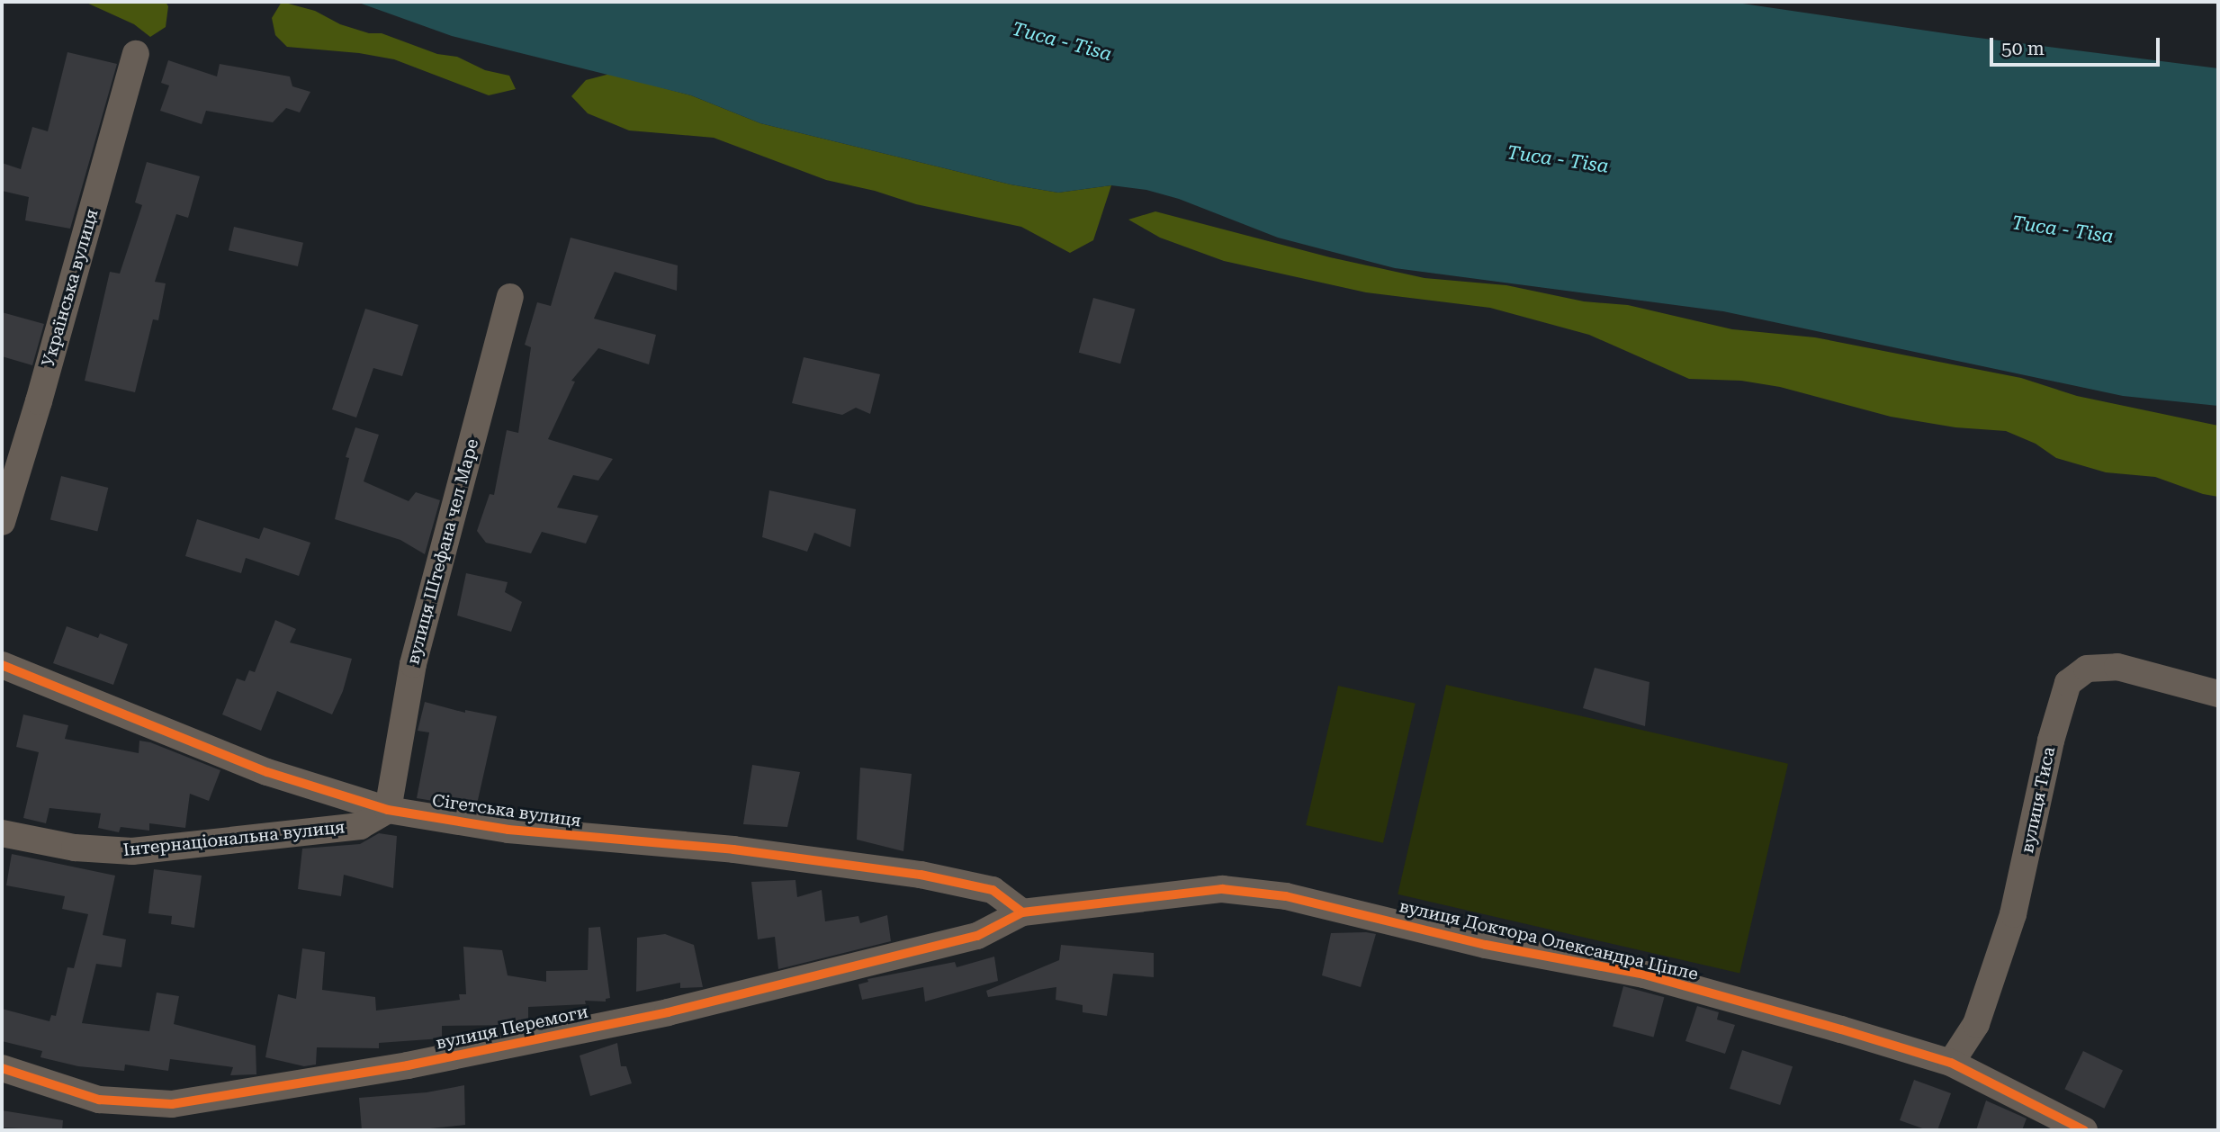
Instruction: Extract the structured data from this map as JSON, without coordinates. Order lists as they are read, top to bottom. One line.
{"streets":{"street":["Українська вулиця","вулиця Штефана чел Маре","вулиця Тиса","Сігетська вулиця","Інтернаціональна вулиця","вулиця Доктора Олександра Ціпле","вулиця Перемоги"]},"crossings":[["вулиця Штефана чел Маре","Сігетська вулиця"],["вулиця Штефана чел Маре","Інтернаціональна вулиця"],["вулиця Тиса","вулиця Доктора Олександра Ціпле"],["Сігетська вулиця","Інтернаціональна вулиця"],["Сігетська вулиця","вулиця Доктора Олександра Ціпле"],["Сігетська вулиця","вулиця Перемоги"],["вулиця Доктора Олександра Ціпле","вулиця Перемоги"]],"water":["Тиса - Tisa"],"scale_bar":"50 m"}
